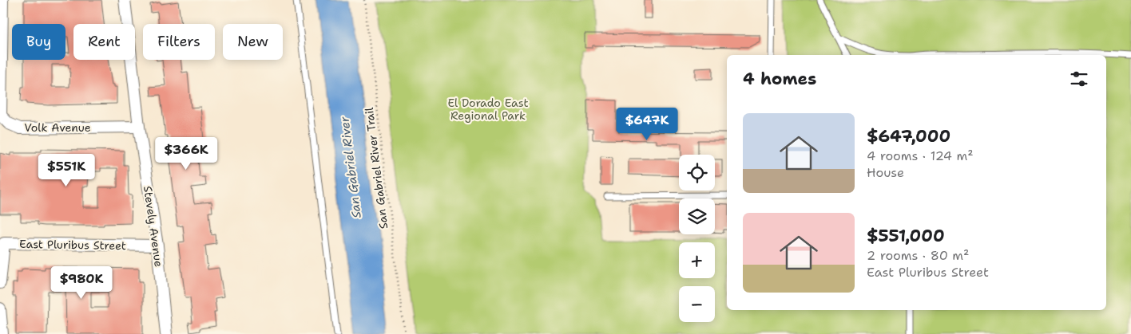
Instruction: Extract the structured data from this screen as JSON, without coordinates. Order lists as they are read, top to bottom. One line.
{"streets":{"street":["Volk Avenue","Stevely Avenue","East Pluribus Street"],"path":["San Gabriel River Trail"]},"crossings":[["Volk Avenue","Stevely Avenue"],["Stevely Avenue","East Pluribus Street"]],"water":["San Gabriel River"],"parks":["El Dorado East Regional Park"],"page":{"chip":["Buy","Rent","Filters","New"],"heading":"4 homes","list":[{"name":"$647,000","note":"4 rooms · 124 m² · House"},{"name":"$551,000","note":"2 rooms · 80 m² · East Pluribus Street"}],"price":["$647K","$366K","$551K","$980K"],"map_buttons":["+","−"]}}
